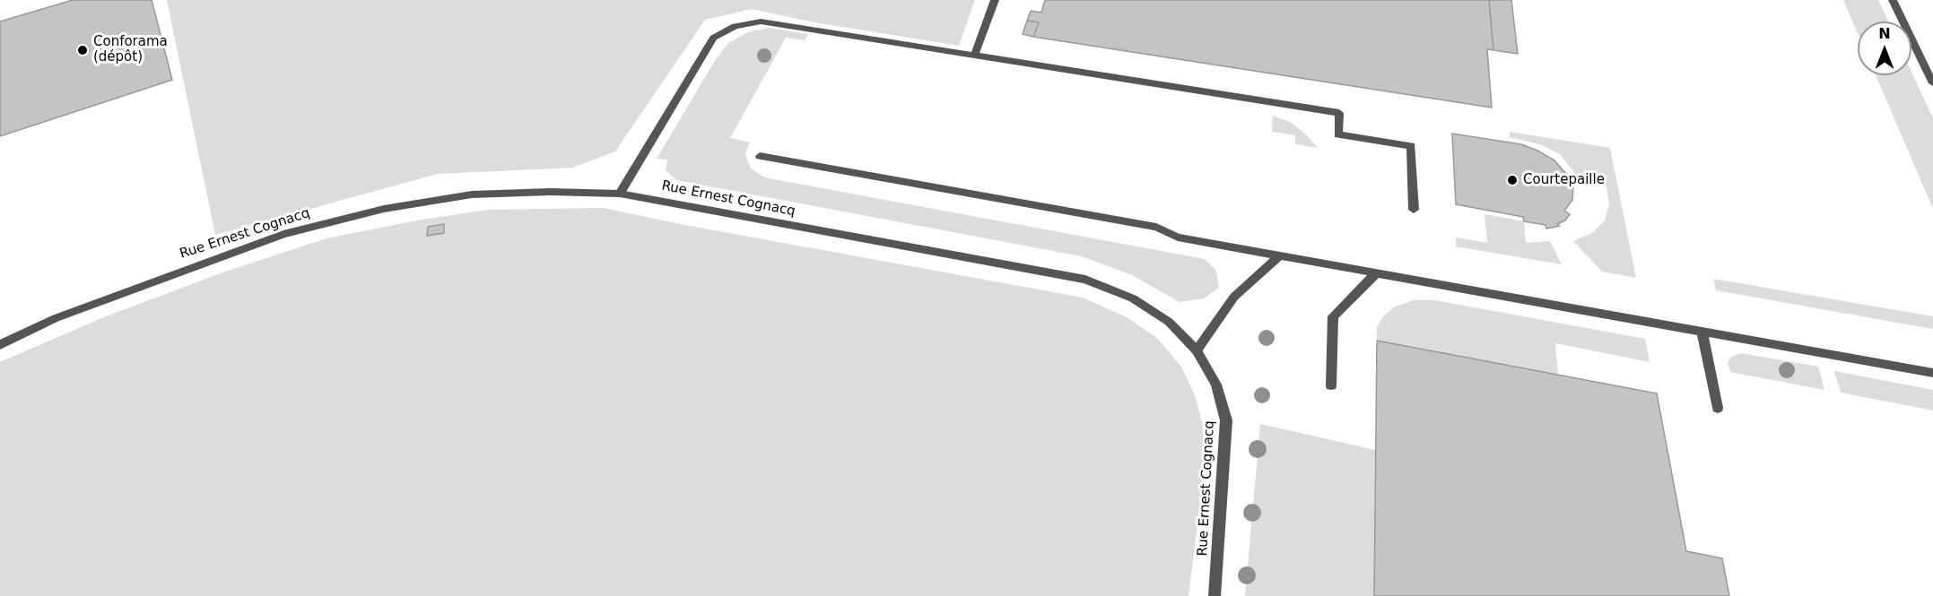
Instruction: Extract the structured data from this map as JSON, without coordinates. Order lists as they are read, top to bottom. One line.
{"streets":{"street":["Rue Ernest Cognacq"]},"places":["Conforama (dépôt)","Courtepaille"],"north":"top"}
